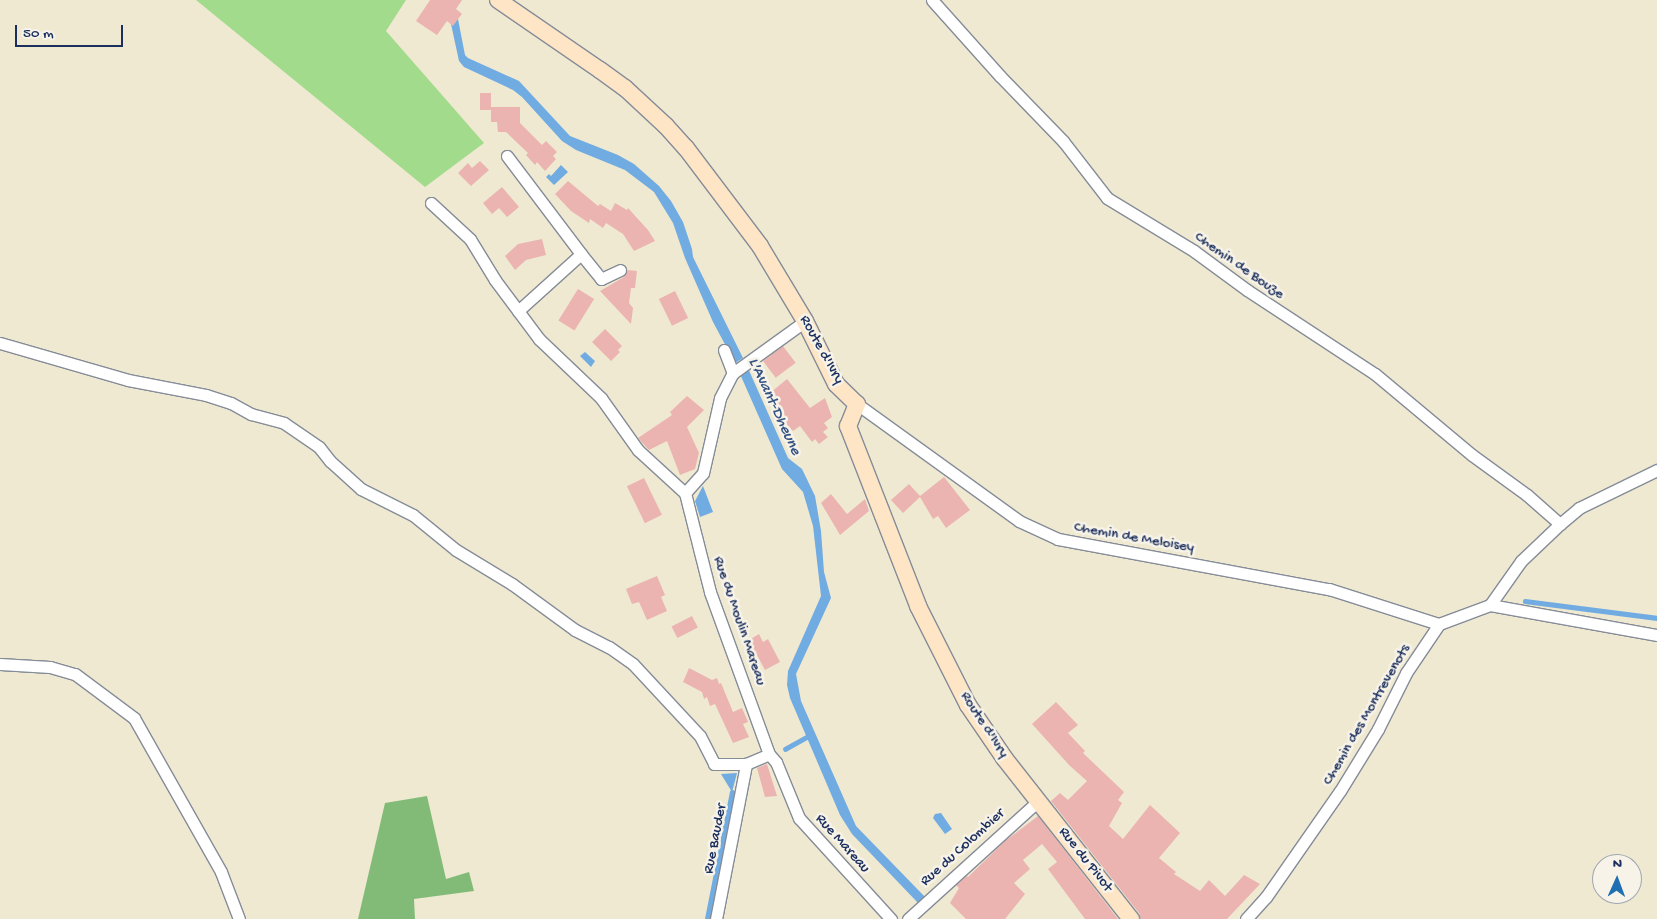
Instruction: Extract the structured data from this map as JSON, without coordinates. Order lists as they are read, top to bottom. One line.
{"streets":{"main road":["Route d'Ivry","Rue du Pivot"],"street":["Chemin de Bouze","Chemin de Meloisey","Rue du Moulin Mareau","Chemin des Montrevenots","Rue Bauder","Rue Mareau","Rue du Colombier"]},"crossings":[["Route d'Ivry","Chemin de Meloisey"],["Route d'Ivry","Rue du Colombier"],["Route d'Ivry","Rue du Pivot"],["Chemin de Meloisey","Chemin des Montrevenots"],["Rue du Moulin Mareau","Rue Mareau"],["Rue du Colombier","Rue du Pivot"]],"water":["L'Avant-Dheune"],"scale_bar":"50 m","north":"top"}
